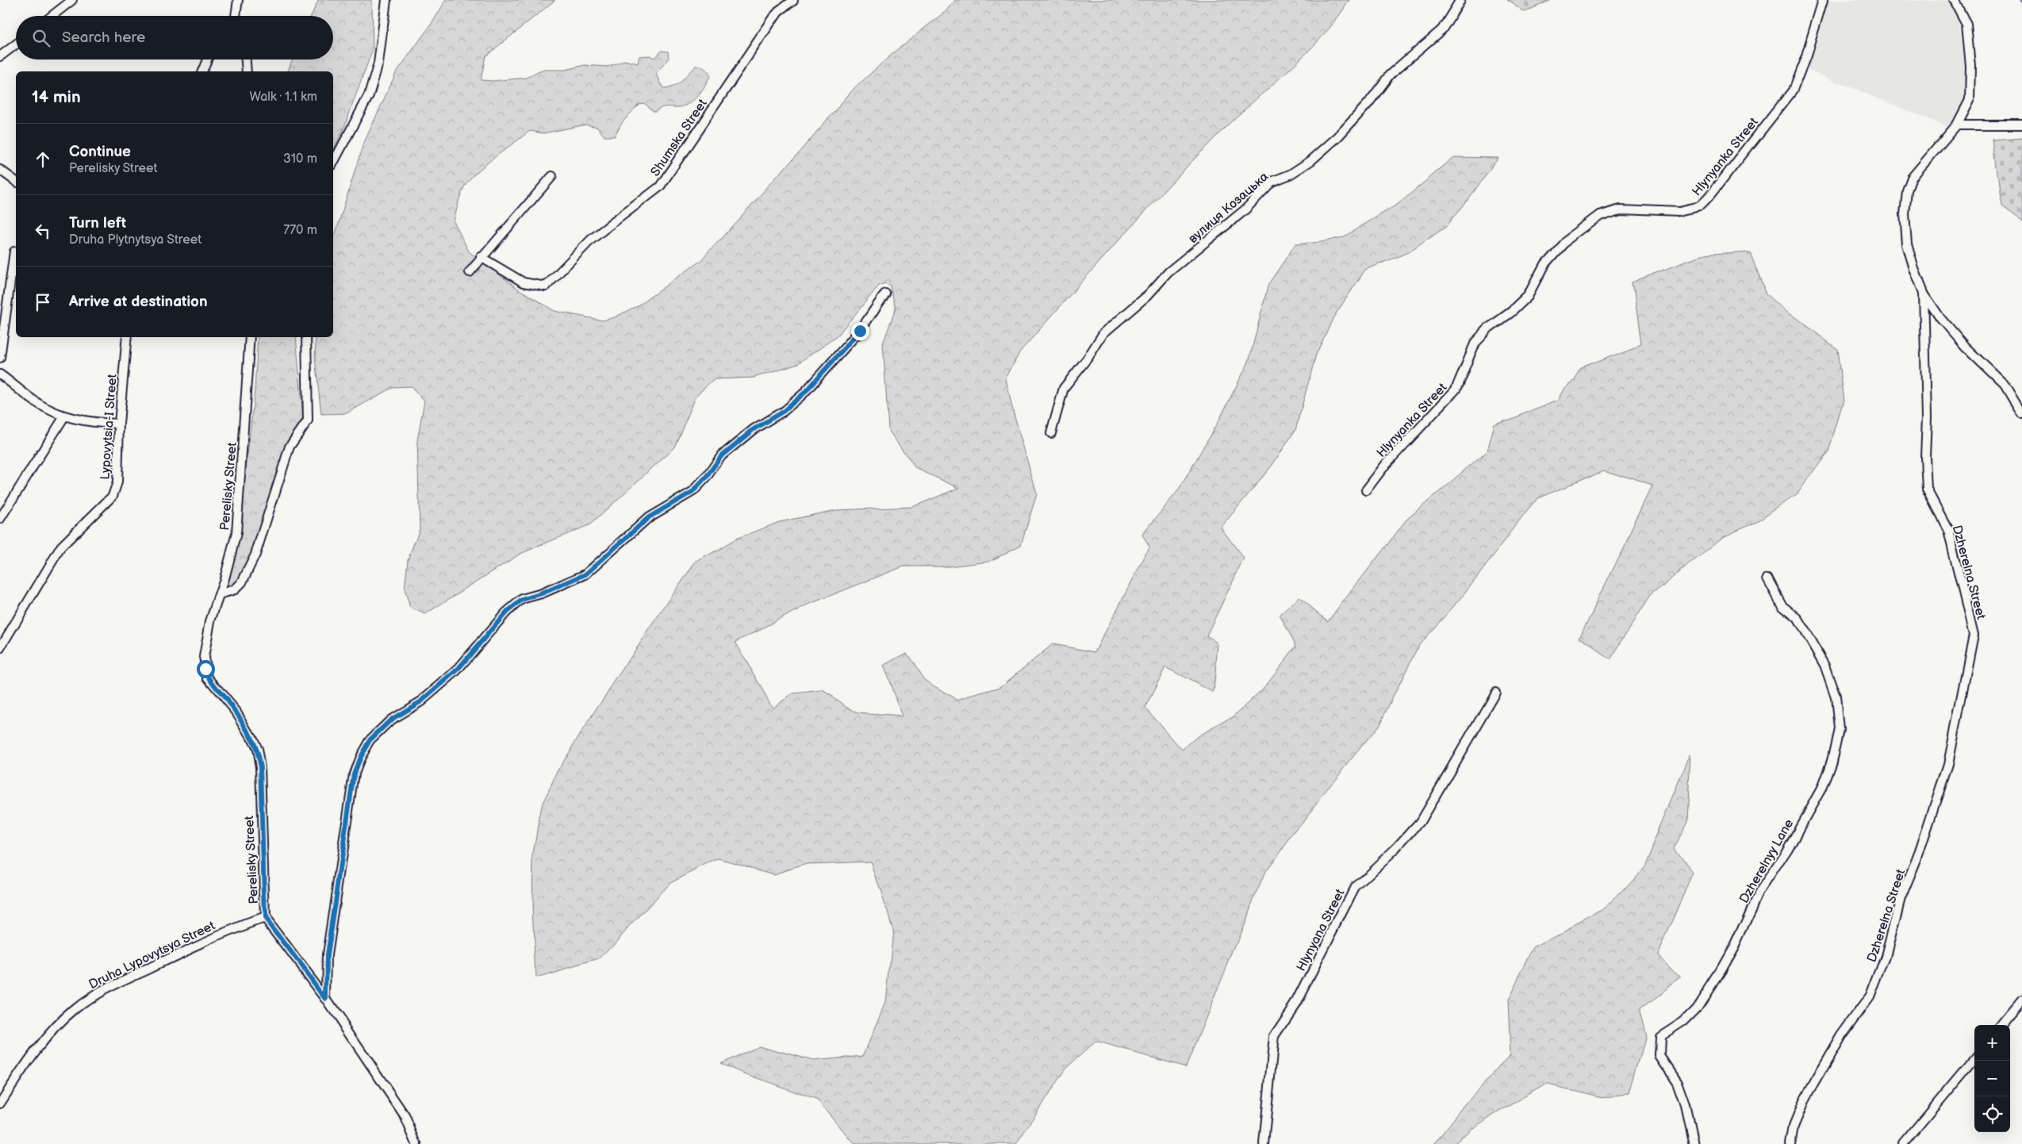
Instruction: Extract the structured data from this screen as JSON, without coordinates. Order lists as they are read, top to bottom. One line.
{"streets":{"street":["Shumska Street","Hlynyanka Street","вулиця Козацька","Lypovytsia-I Street","Perelisky Street","Dzherelna Street","Dzherelnyy Lane","Hlynyana Street","Druha Lypovytsya Street"]},"crossings":[["Perelisky Street","Druha Lypovytsya Street"]],"page":{"search":"Search here","heading":["14 min","Walk · 1.1 km"],"list":[["Continue","Perelisky Street","310 m"],["Turn left","Druha Plytnytsya Street","770 m"],"Arrive at destination"],"map_buttons":["+","−"]}}
